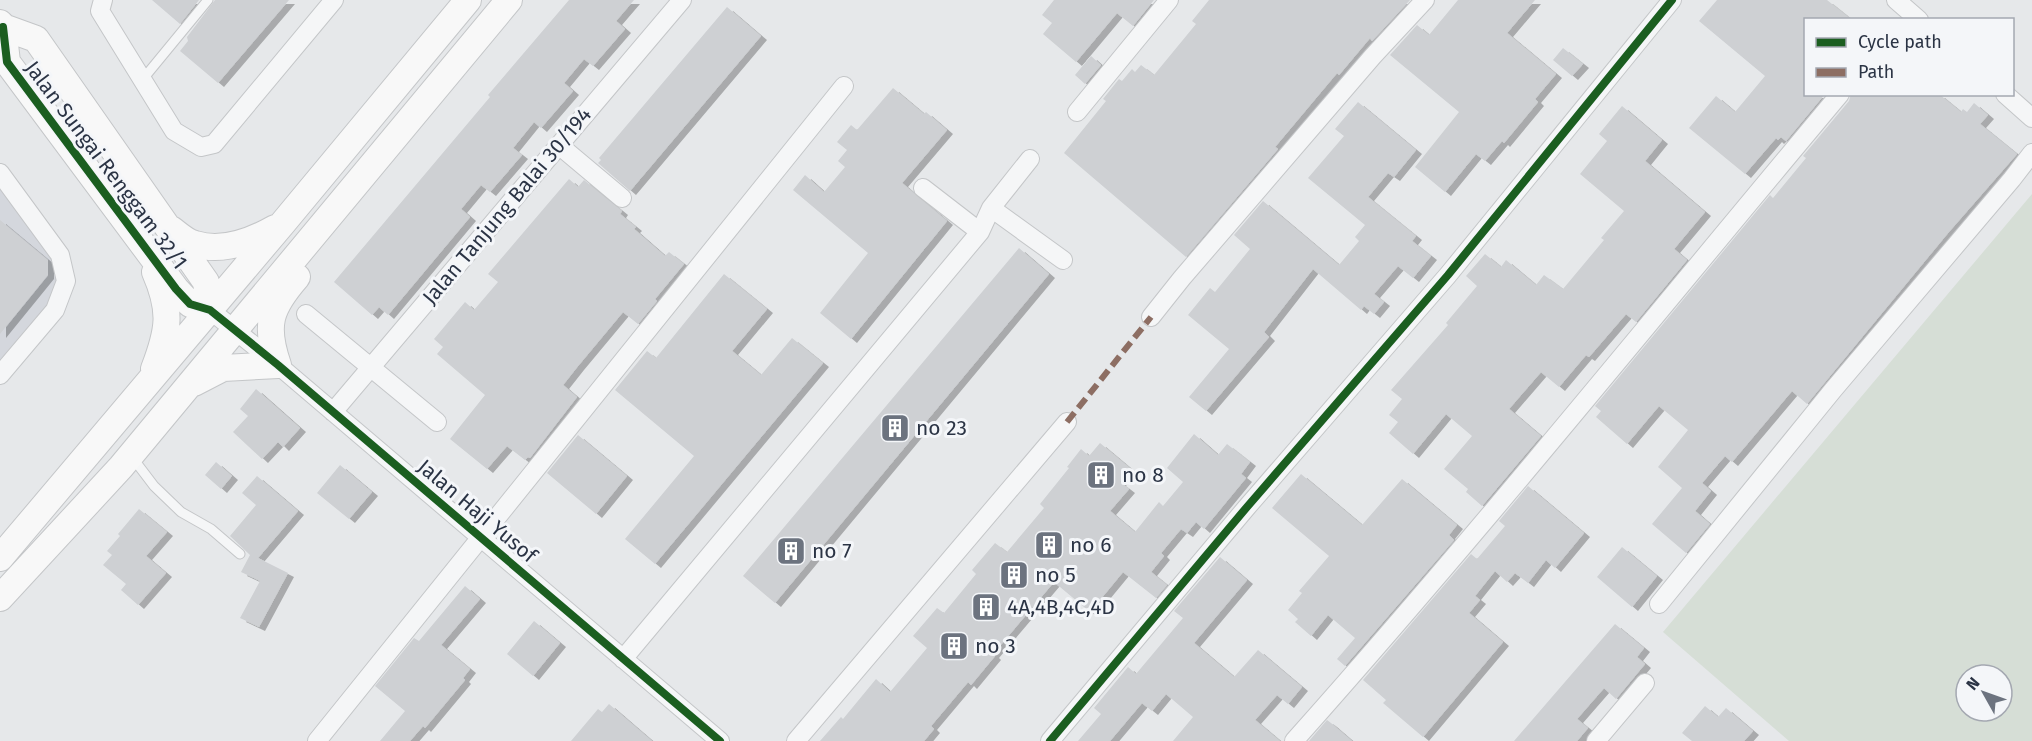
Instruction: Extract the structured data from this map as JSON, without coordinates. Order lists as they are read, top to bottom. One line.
{"streets":{"main road":["Jalan Sungai Renggam 32/1"],"street":["Jalan Tanjung Balai 30/194","Jalan Haji Yusof"]},"crossings":[["Jalan Sungai Renggam 32/1","Jalan Haji Yusof"],["Jalan Tanjung Balai 30/194","Jalan Haji Yusof"]],"places":{"building":["no 23","no 8","no 6","no 7","no 5","4A,4B,4C,4D","no 3"]},"legend":["Cycle path","Path"],"north":"top left"}
